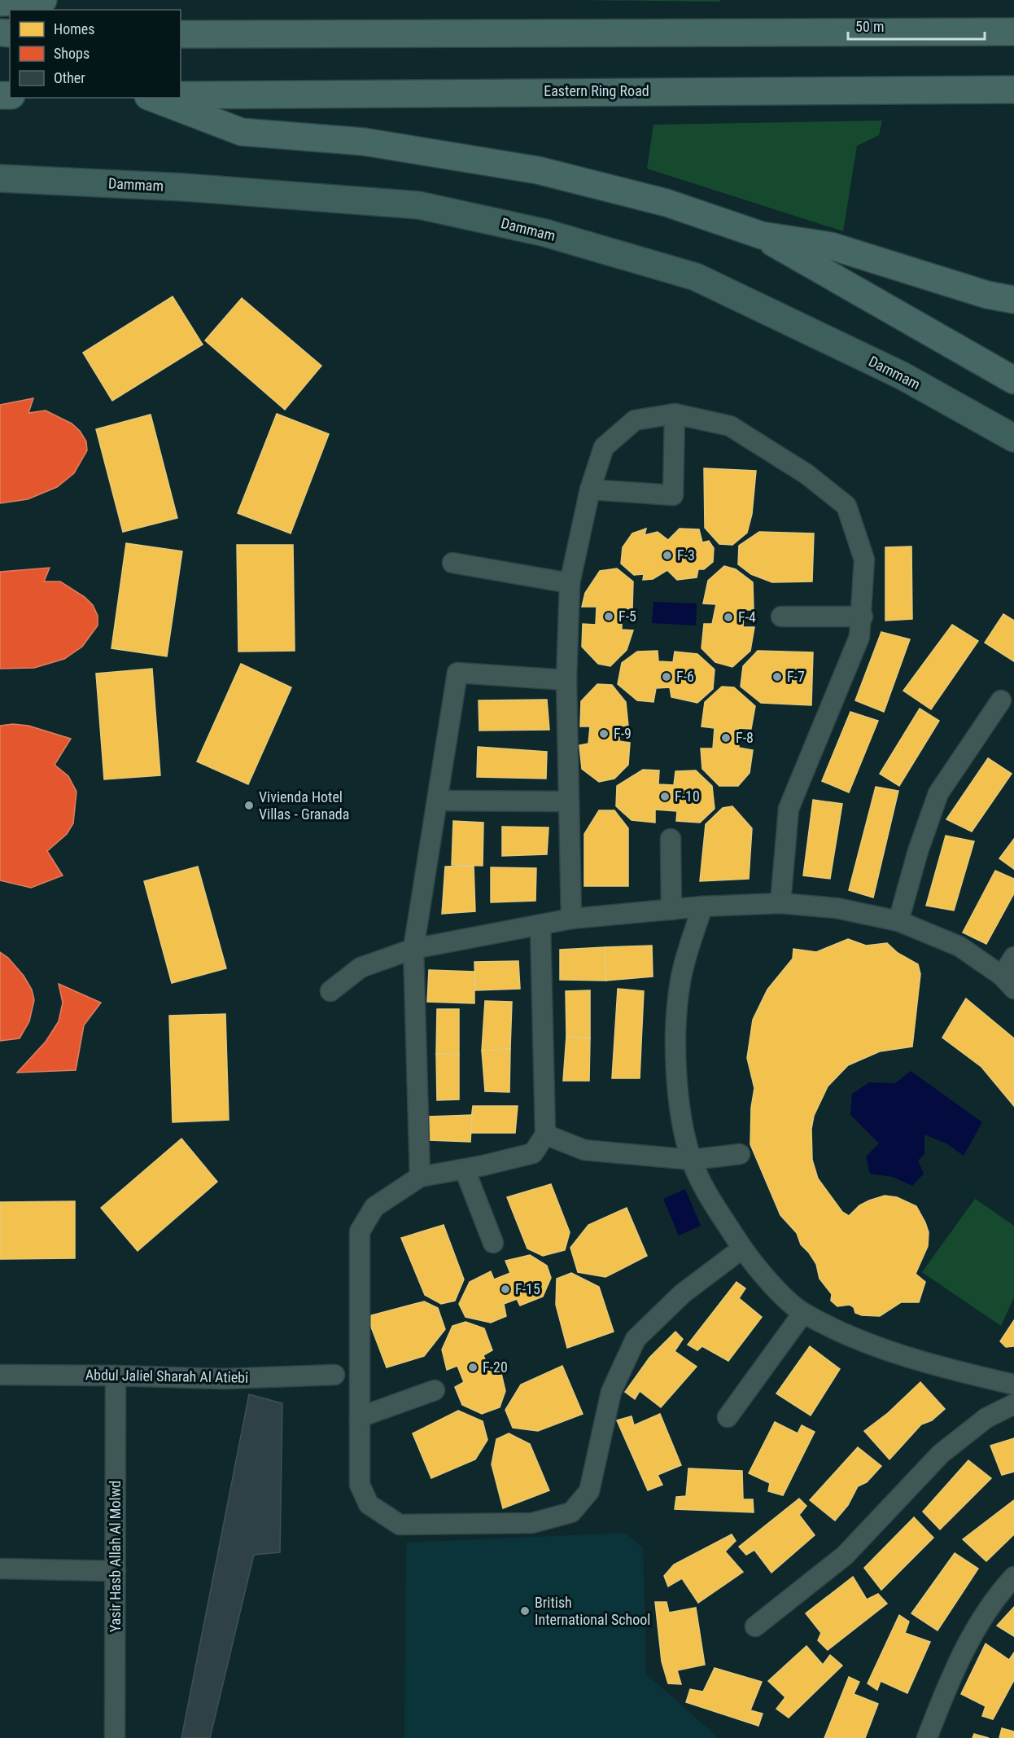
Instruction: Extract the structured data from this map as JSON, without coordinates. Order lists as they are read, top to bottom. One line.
{"streets":{"highway":["Eastern Ring Road"],"street":["Dammam","Abdul Jaliel Sharah Al Atiebi","Yasir Hasb Allah Al Molwd"]},"crossings":[["Abdul Jaliel Sharah Al Atiebi","Yasir Hasb Allah Al Molwd"]],"places":["F-3","F-5","F-4","F-6","F-7","F-9","F-8","F-10","Vivienda Hotel Villas - Granada","F-15","F-20","British International School"],"legend":["Homes","Shops","Other"],"scale_bar":"50 m"}
